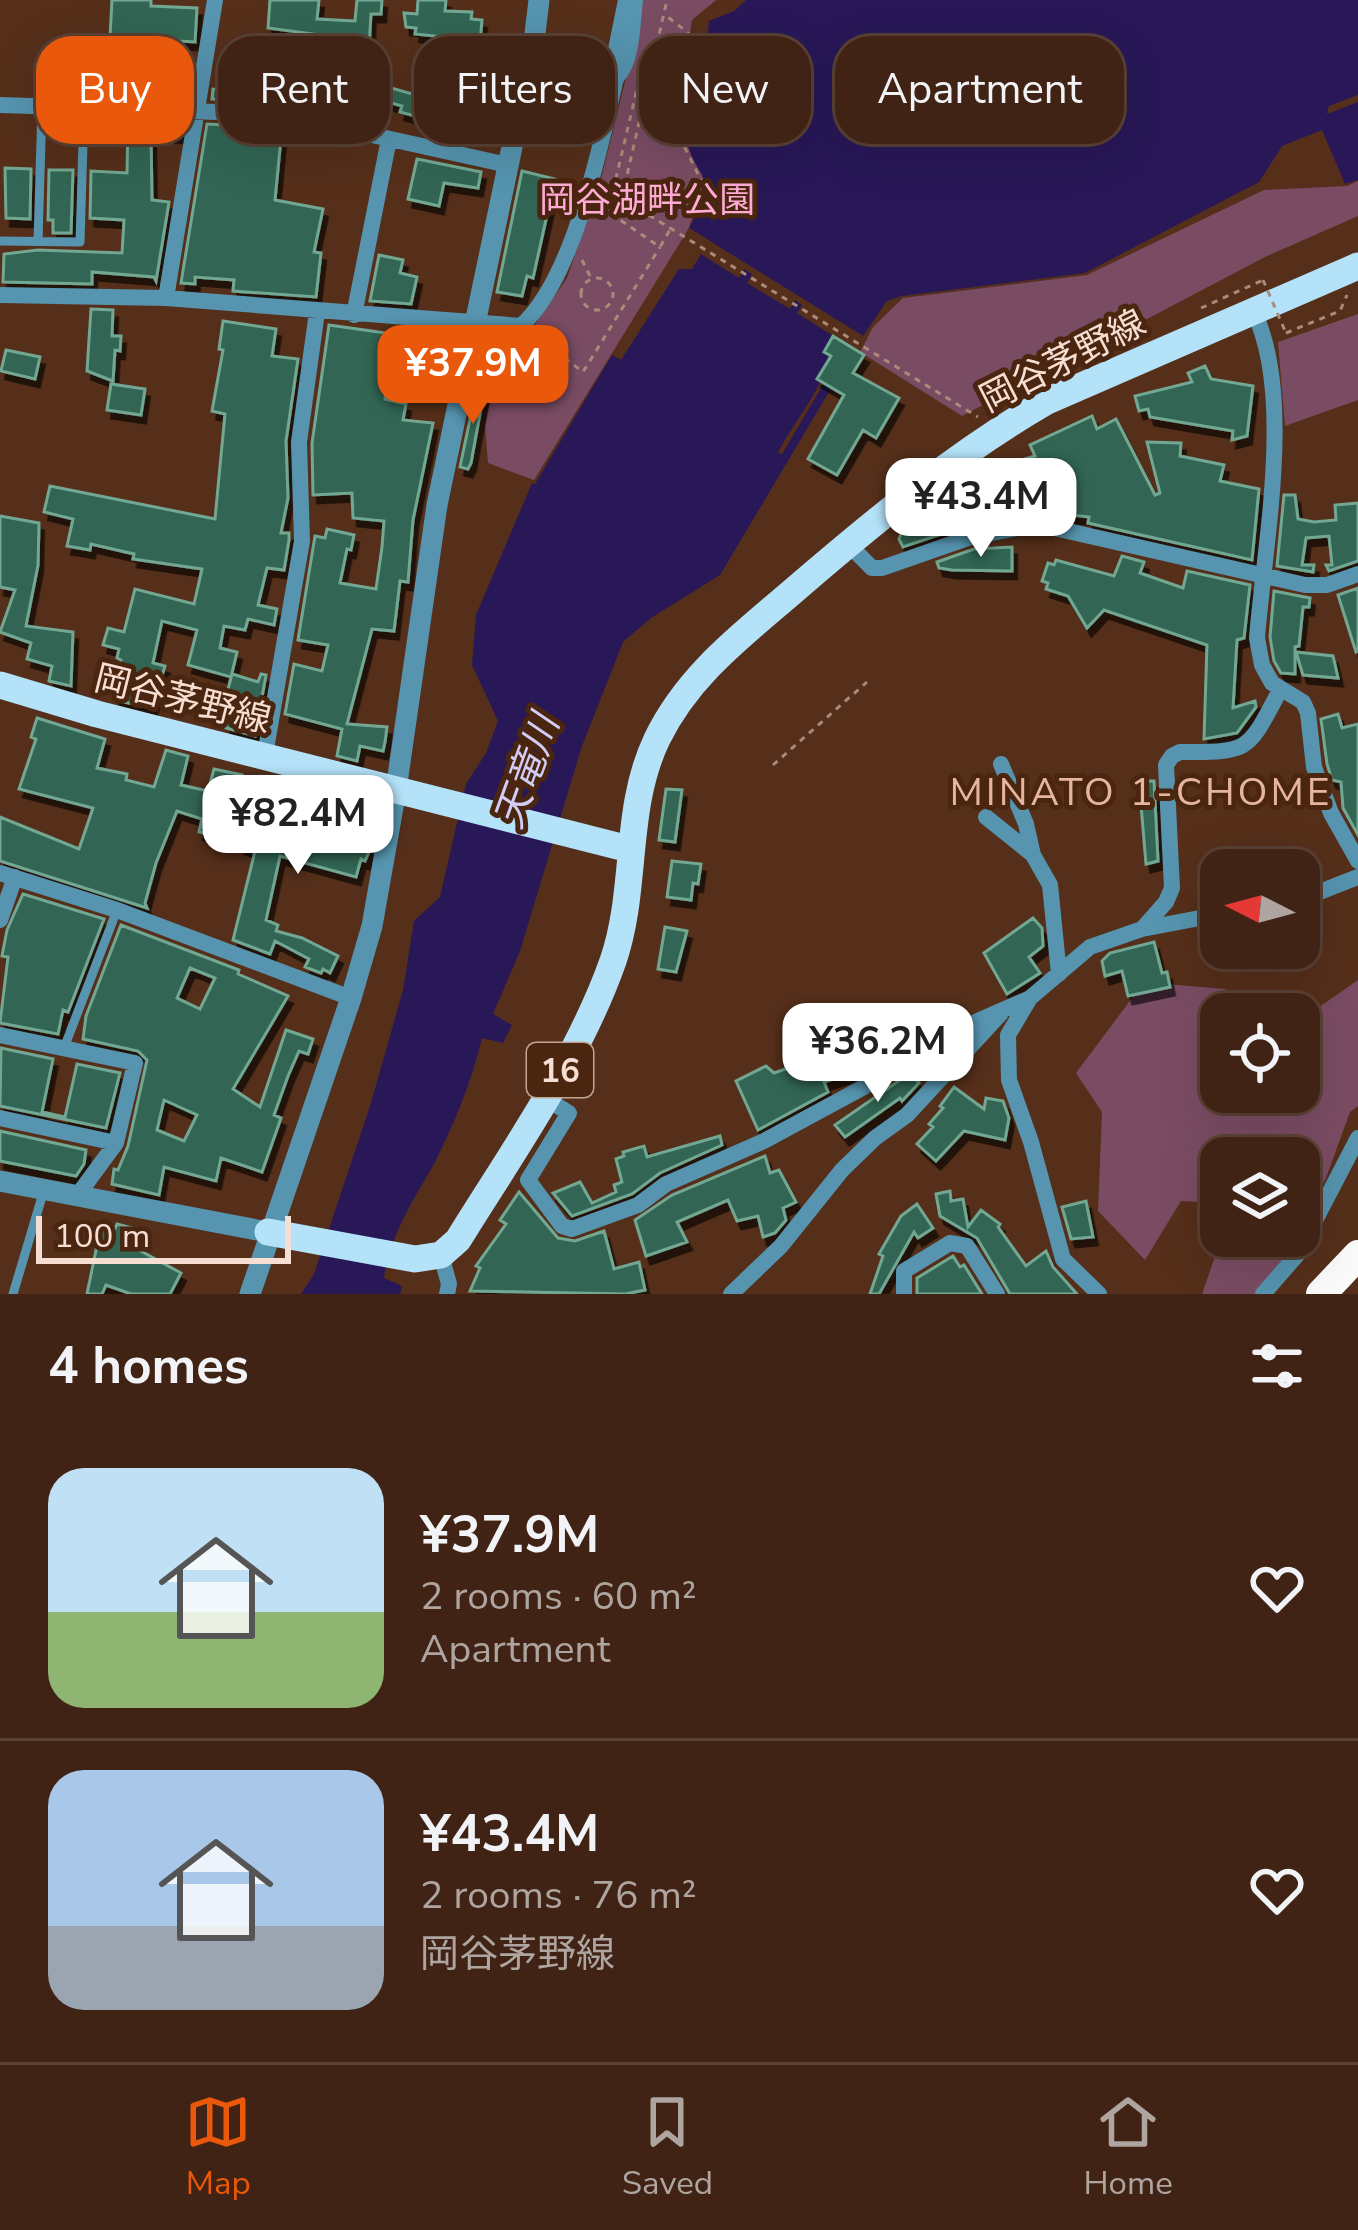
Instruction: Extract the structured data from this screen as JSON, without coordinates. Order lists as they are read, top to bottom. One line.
{"streets":{"main road":["岡谷茅野線","16"]},"districts":["MINATO 1-CHOME"],"water":["天竜川"],"parks":["岡谷湖畔公園"],"scale_bar":"100 m","north":"left","page":{"chip":["Buy","Rent","Filters","New","Apartment"],"price":["¥37.9M","¥43.4M","¥82.4M","¥36.2M"],"scale":"100 m","heading":"4 homes","list":[{"name":"¥37.9M","note":"2 rooms · 60 m² · Apartment"},{"name":"¥43.4M","note":"2 rooms · 76 m² · 岡谷茅野線"}],"tabs":["Map","Saved","Home"]}}
